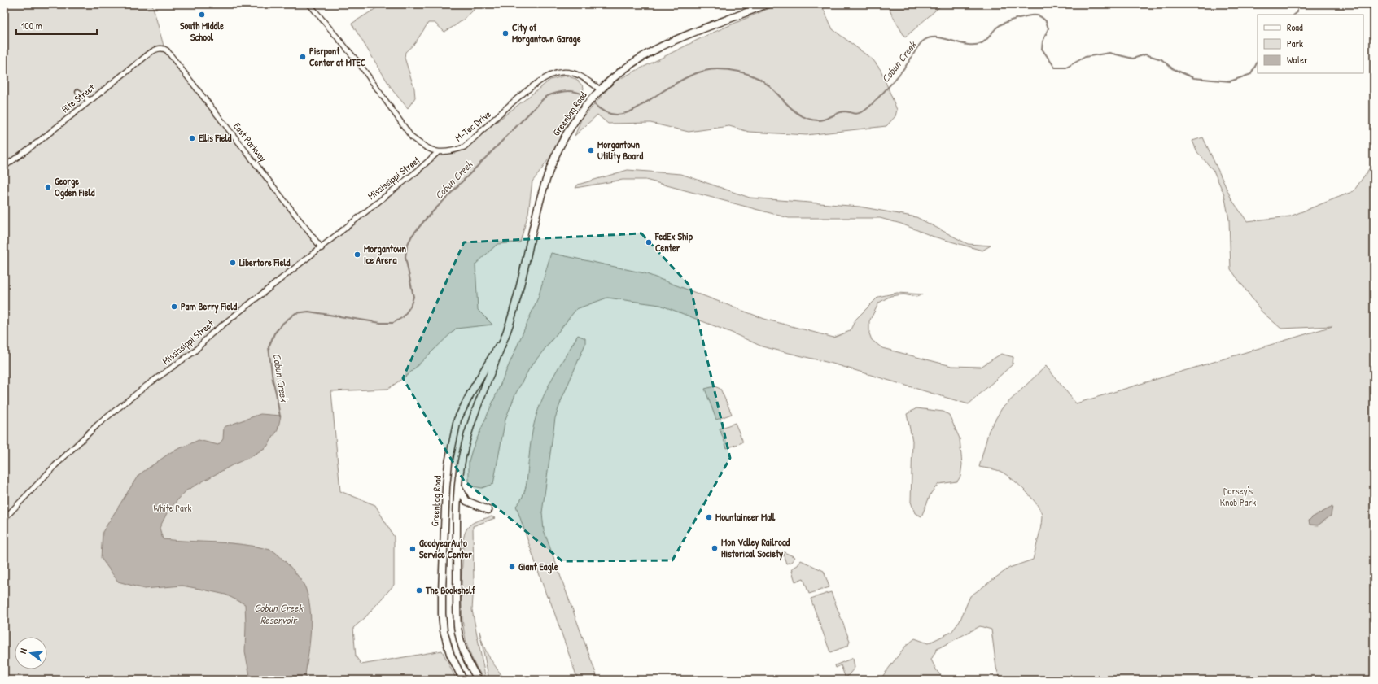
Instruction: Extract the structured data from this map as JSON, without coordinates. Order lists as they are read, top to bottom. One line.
{"streets":{"main road":["Greenbag Road"],"street":["Hite Street","M-Tec Drive","East Parkway","Mississippi Street"]},"crossings":[["Hite Street","East Parkway"],["Greenbag Road","M-Tec Drive"],["M-Tec Drive","Mississippi Street"],["East Parkway","Mississippi Street"]],"water":["Cobun Creek","Cobun Creek Reservoir"],"parks":["Dorsey's Knob Park","White Park"],"places":["South Middle School","City of Morgantown Garage","Pierpont Center at MTEC","Ellis Field","Morgantown Utility Board","George Ogden Field","FedEx Ship Center","Morgantown Ice Arena","Libertore Field","Pam Berry Field","Mountaineer Mall","Mon Valley Railroad Historical Society","GoodyearAuto Service Center","Giant Eagle","The Bookshelf"],"legend":["Road","Park","Water"],"scale_bar":"100 m","north":"left"}
